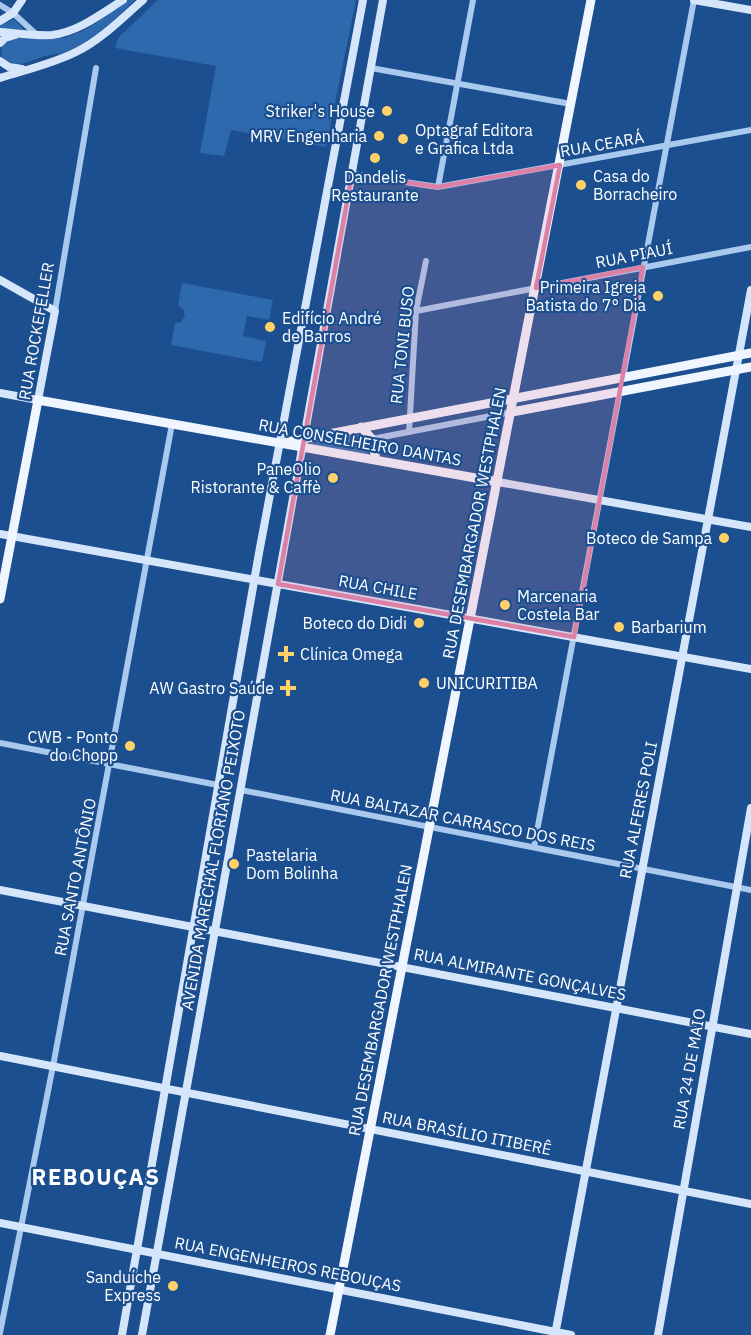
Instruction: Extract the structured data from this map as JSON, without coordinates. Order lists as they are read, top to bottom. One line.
{"streets":{"main road":["RUA ROCKEFELLER","RUA CONSELHEIRO DANTAS","RUA DESEMBARGADOR WESTPHALEN"],"street":["RUA CEARÁ","RUA PIAUÍ","RUA TONI BUSO","RUA CHILE","RUA ALFERES POLI","RUA BALTAZAR CARRASCO DOS REIS","AVENIDA MARECHAL FLORIANO PEIXOTO","RUA SANTO ANTÔNIO","RUA ALMIRANTE GONÇALVES","RUA 24 DE MAIO","RUA BRASÍLIO ITIBERÊ","RUA ENGENHEIROS REBOUÇAS"]},"crossings":[["RUA CEARÁ","RUA DESEMBARGADOR WESTPHALEN"],["RUA CEARÁ","AVENIDA MARECHAL FLORIANO PEIXOTO"],["RUA PIAUÍ","RUA TONI BUSO"],["RUA PIAUÍ","RUA DESEMBARGADOR WESTPHALEN"],["RUA ROCKEFELLER","RUA CONSELHEIRO DANTAS"],["RUA ROCKEFELLER","RUA CHILE"],["RUA CONSELHEIRO DANTAS","RUA DESEMBARGADOR WESTPHALEN"],["RUA CONSELHEIRO DANTAS","RUA ALFERES POLI"],["RUA CONSELHEIRO DANTAS","AVENIDA MARECHAL FLORIANO PEIXOTO"],["RUA CONSELHEIRO DANTAS","RUA SANTO ANTÔNIO"],["RUA DESEMBARGADOR WESTPHALEN","RUA CHILE"],["RUA DESEMBARGADOR WESTPHALEN","RUA BALTAZAR CARRASCO DOS REIS"],["RUA DESEMBARGADOR WESTPHALEN","RUA ALMIRANTE GONÇALVES"],["RUA DESEMBARGADOR WESTPHALEN","RUA BRASÍLIO ITIBERÊ"],["RUA DESEMBARGADOR WESTPHALEN","RUA ENGENHEIROS REBOUÇAS"],["RUA CHILE","RUA ALFERES POLI"],["RUA CHILE","AVENIDA MARECHAL FLORIANO PEIXOTO"],["RUA CHILE","RUA SANTO ANTÔNIO"],["RUA ALFERES POLI","RUA BALTAZAR CARRASCO DOS REIS"],["RUA ALFERES POLI","RUA ALMIRANTE GONÇALVES"],["RUA ALFERES POLI","RUA BRASÍLIO ITIBERÊ"],["RUA ALFERES POLI","RUA ENGENHEIROS REBOUÇAS"],["RUA BALTAZAR CARRASCO DOS REIS","AVENIDA MARECHAL FLORIANO PEIXOTO"],["RUA BALTAZAR CARRASCO DOS REIS","RUA 24 DE MAIO"],["AVENIDA MARECHAL FLORIANO PEIXOTO","RUA ALMIRANTE GONÇALVES"],["AVENIDA MARECHAL FLORIANO PEIXOTO","RUA BRASÍLIO ITIBERÊ"],["AVENIDA MARECHAL FLORIANO PEIXOTO","RUA ENGENHEIROS REBOUÇAS"],["RUA SANTO ANTÔNIO","RUA ALMIRANTE GONÇALVES"],["RUA SANTO ANTÔNIO","RUA BRASÍLIO ITIBERÊ"],["RUA SANTO ANTÔNIO","RUA ENGENHEIROS REBOUÇAS"],["RUA ALMIRANTE GONÇALVES","RUA 24 DE MAIO"],["RUA 24 DE MAIO","RUA BRASÍLIO ITIBERÊ"]],"districts":["REBOUÇAS"],"places":{"other":["Striker's House","MRV Engenharia","Optagraf Editora e Grafica Ltda","Dandelis Restaurante","Casa do Borracheiro","Primeira Igreja Batista do 7° Dia","Edifício André de Barros","PaneOlio Ristorante & Caffè","Boteco de Sampa","Marcenaria Costela Bar","Boteco do Didi","Barbarium","UNICURITIBA","CWB - Ponto do Chopp","Pastelaria Dom Bolinha","Sanduíche Express"],"health":["Clínica Omega","AW Gastro Saúde"]}}
